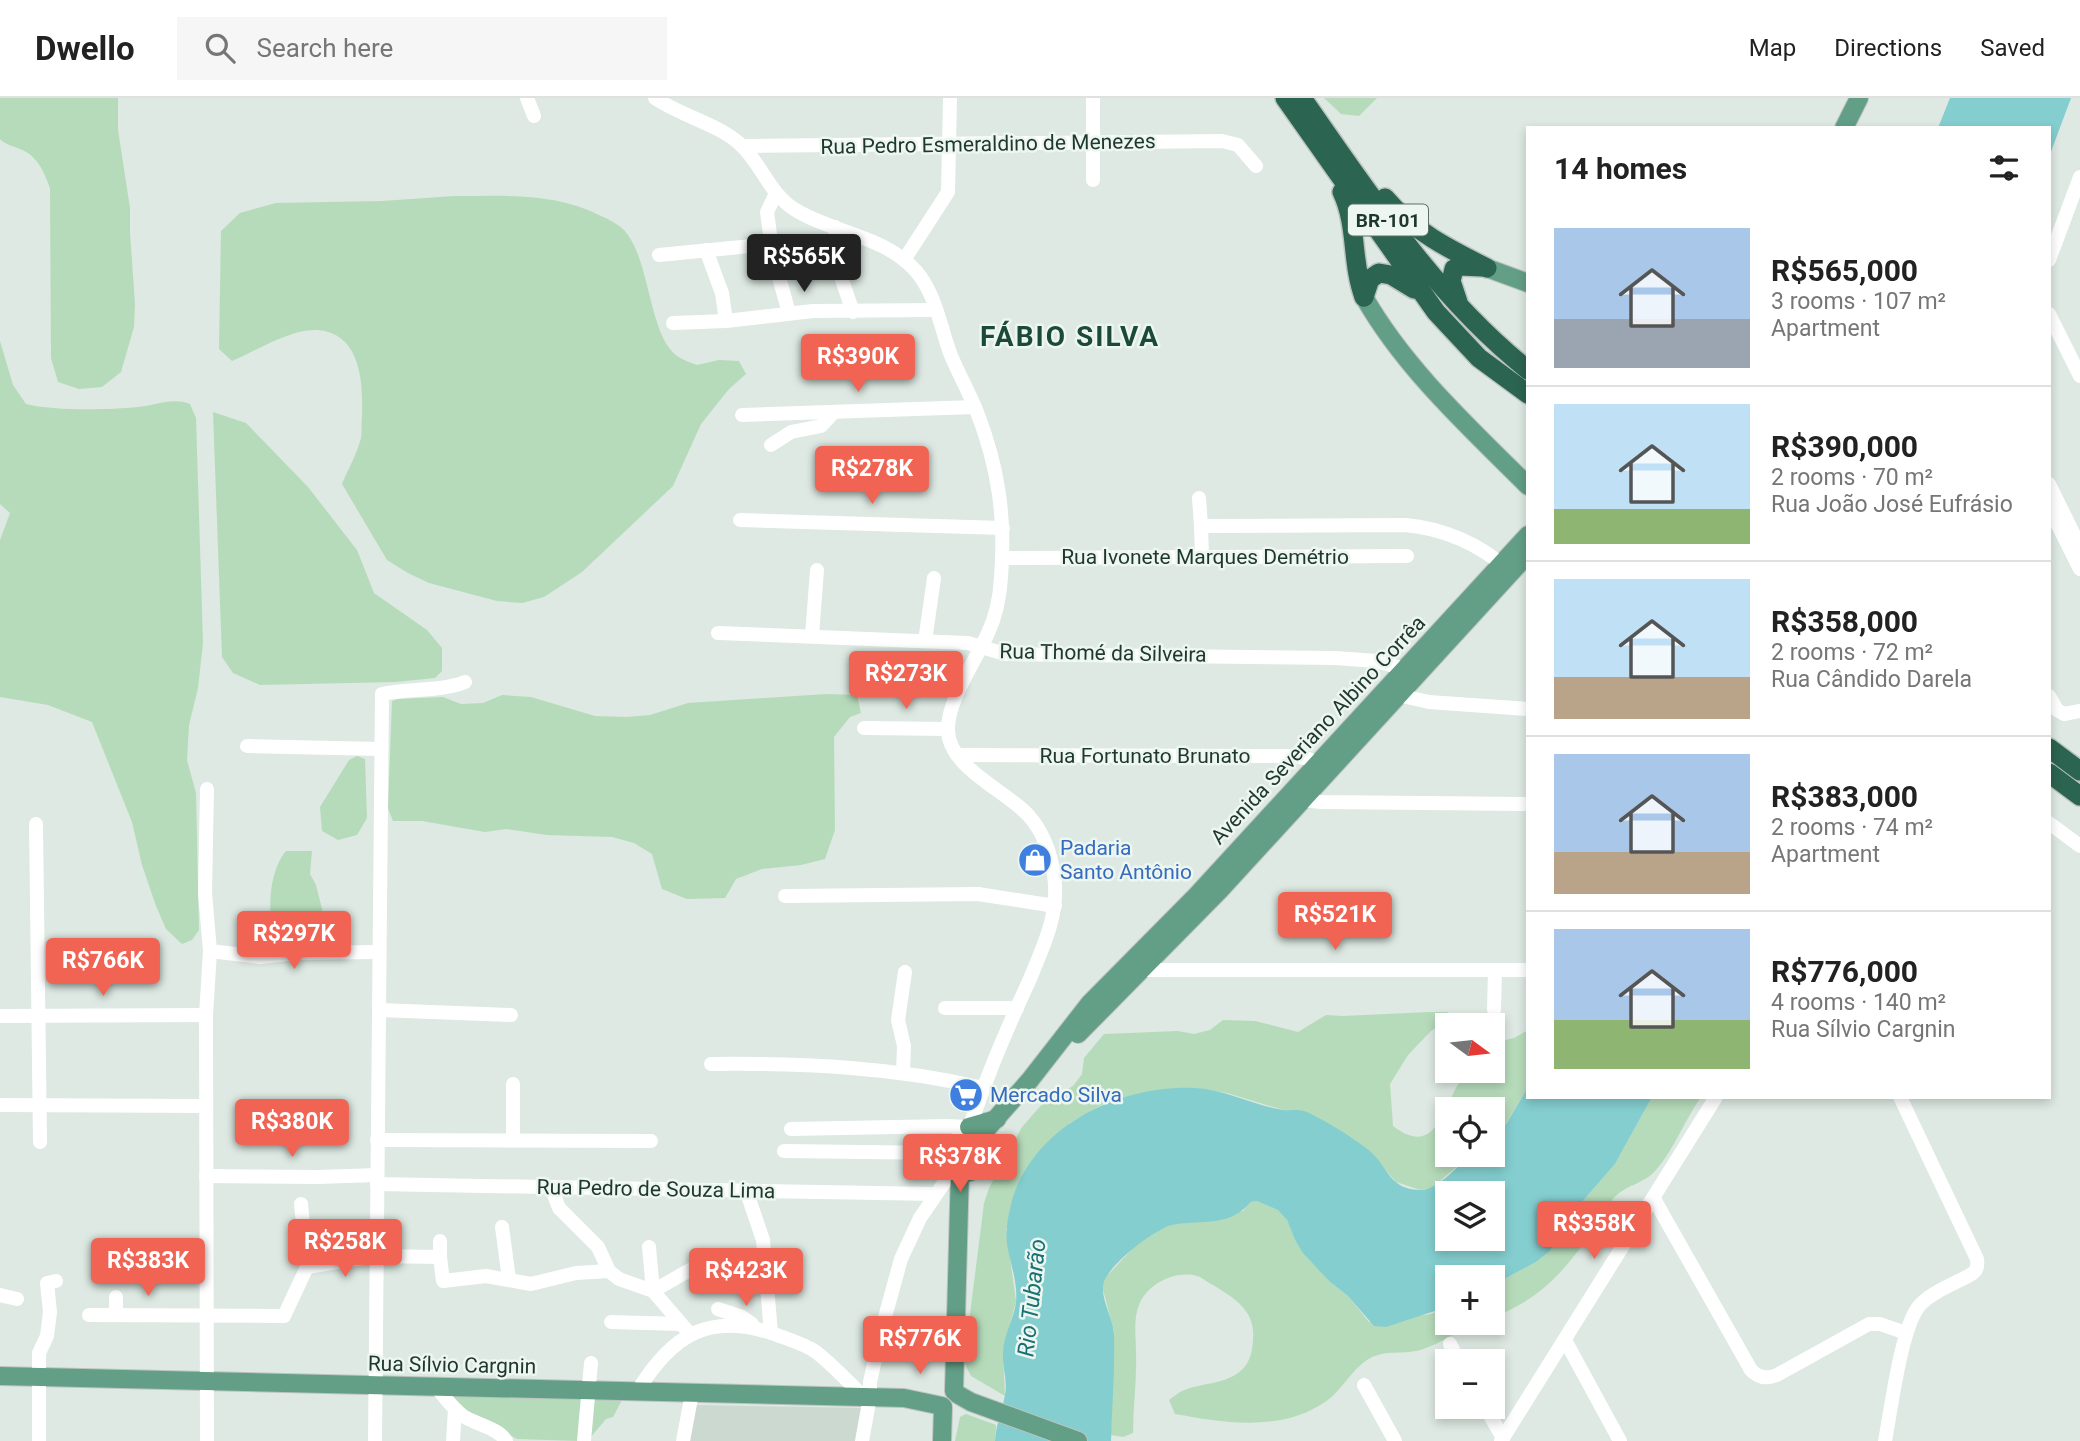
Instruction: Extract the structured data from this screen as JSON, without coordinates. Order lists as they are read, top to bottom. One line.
{"streets":{"highway":["BR-101"],"main road":["Avenida Severiano Albino Corrêa","Rua Sílvio Cargnin"],"street":["Rua Pedro Esmeraldino de Menezes","Rua Ivonete Marques Demétrio","Rua Thomé da Silveira","Rua Fortunato Brunato","Rua Pedro de Souza Lima"]},"crossings":[["Rua Thomé da Silveira","Avenida Severiano Albino Corrêa"],["Avenida Severiano Albino Corrêa","Rua Fortunato Brunato"]],"districts":["FÁBIO SILVA"],"water":["Rio Tubarão"],"places":{"shop":["Padaria Santo Antônio"],"supermarket":["Mercado Silva"]},"north":"right","page":{"header":"Dwello","search":"Search here","nav":["Map","Directions","Saved"],"heading":"14 homes","list":[{"name":"R$565,000","note":"3 rooms · 107 m² · Apartment"},{"name":"R$390,000","note":"2 rooms · 70 m² · Rua João José Eufrásio"},{"name":"R$358,000","note":"2 rooms · 72 m² · Rua Cândido Darela"},{"name":"R$383,000","note":"2 rooms · 74 m² · Apartment"},{"name":"R$776,000","note":"4 rooms · 140 m² · Rua Sílvio Cargnin"}],"price":["R$565K","R$390K","R$278K","R$273K","R$521K","R$297K","R$766K","R$380K","R$378K","R$358K","R$258K","R$383K","R$423K","R$776K"],"map_buttons":["+","−"]}}
